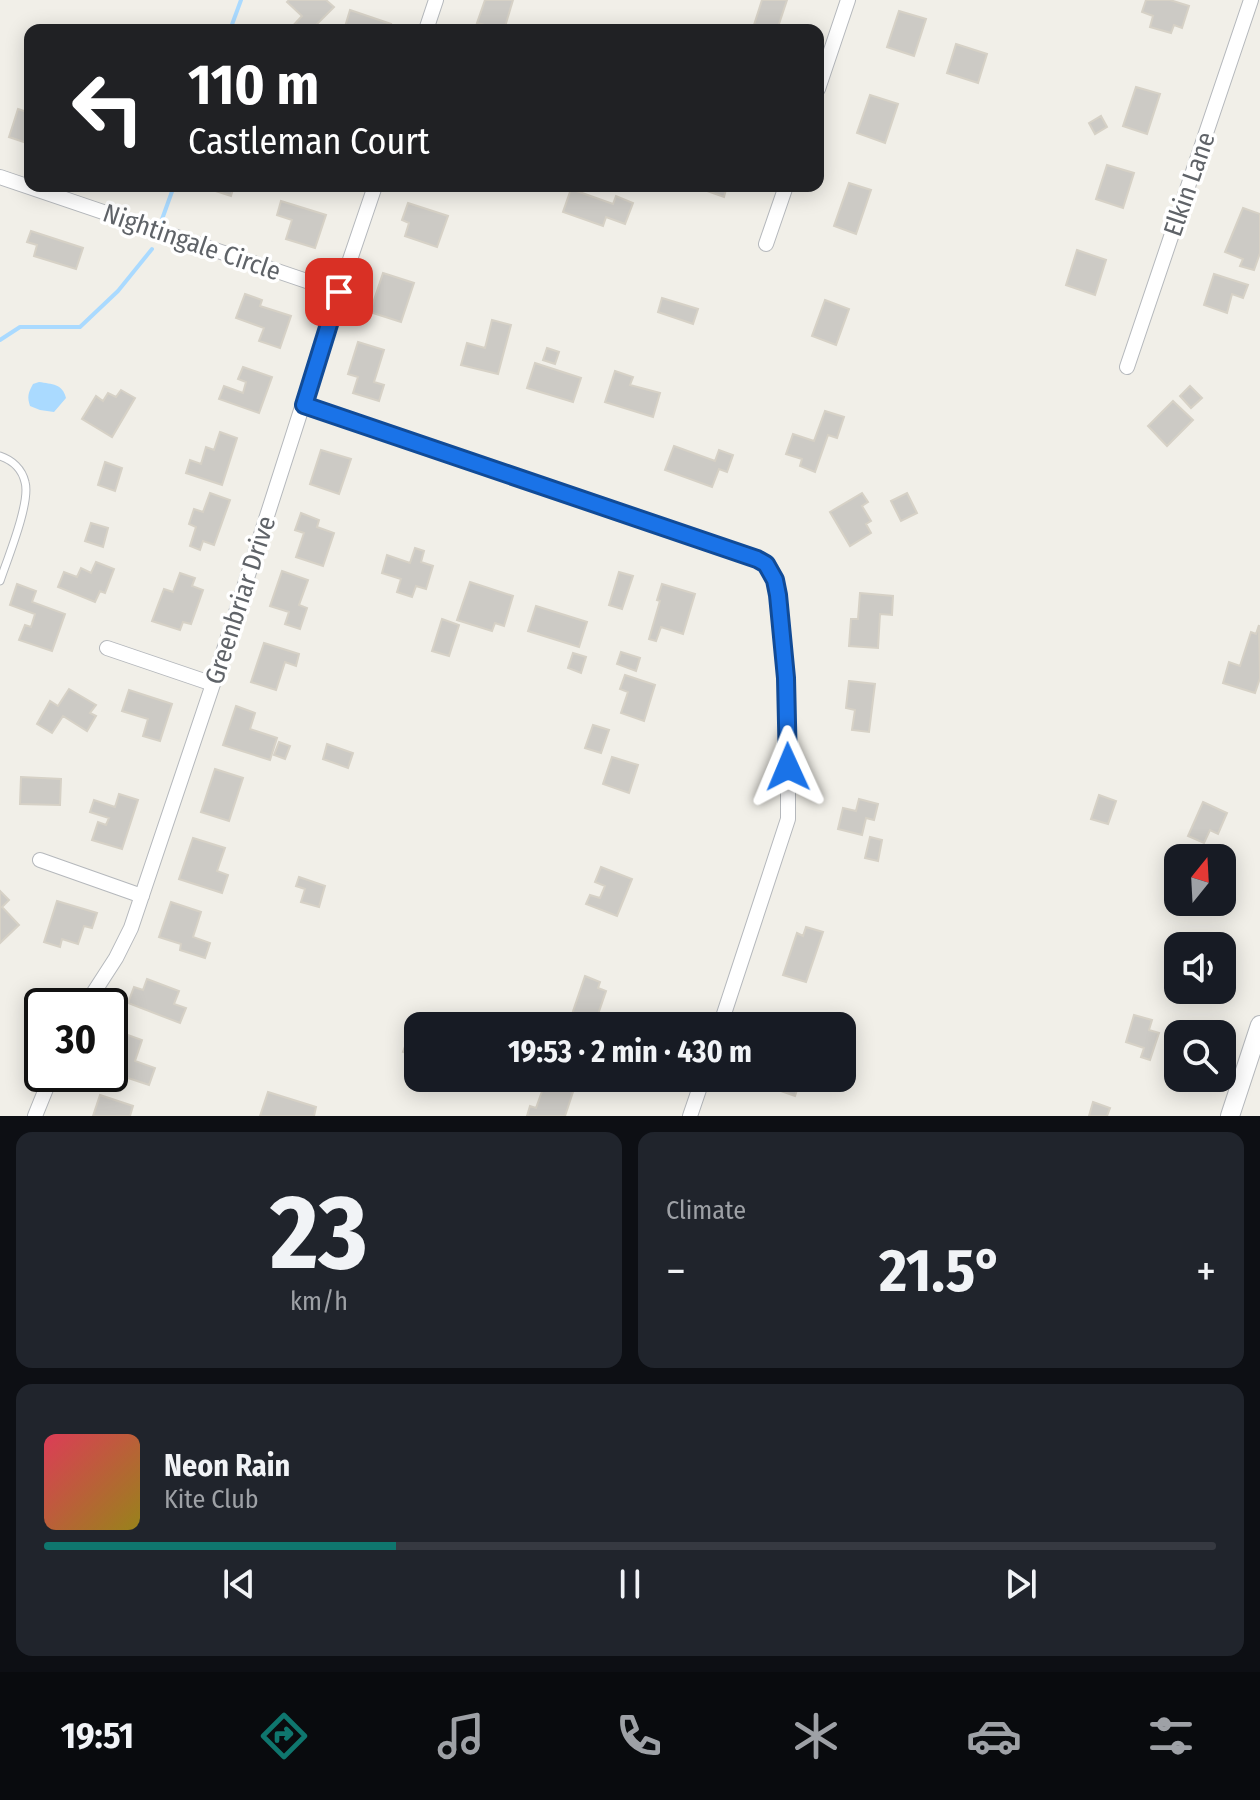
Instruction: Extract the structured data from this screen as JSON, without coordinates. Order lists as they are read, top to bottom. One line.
{"streets":{"street":["Elkin Lane","Nightingale Circle","Greenbriar Drive"]},"crossings":[["Nightingale Circle","Greenbriar Drive"]],"north":"top","page":{"turn":["110 m","Castleman Court"],"limit":"30","trip":"19:53 · 2 min · 430 m","tile":[["23","km/h"],"Climate"],"heat":["−","21.5°","+"],"song":["Neon Rain","Kite Club"],"tabs":"19:51"}}
